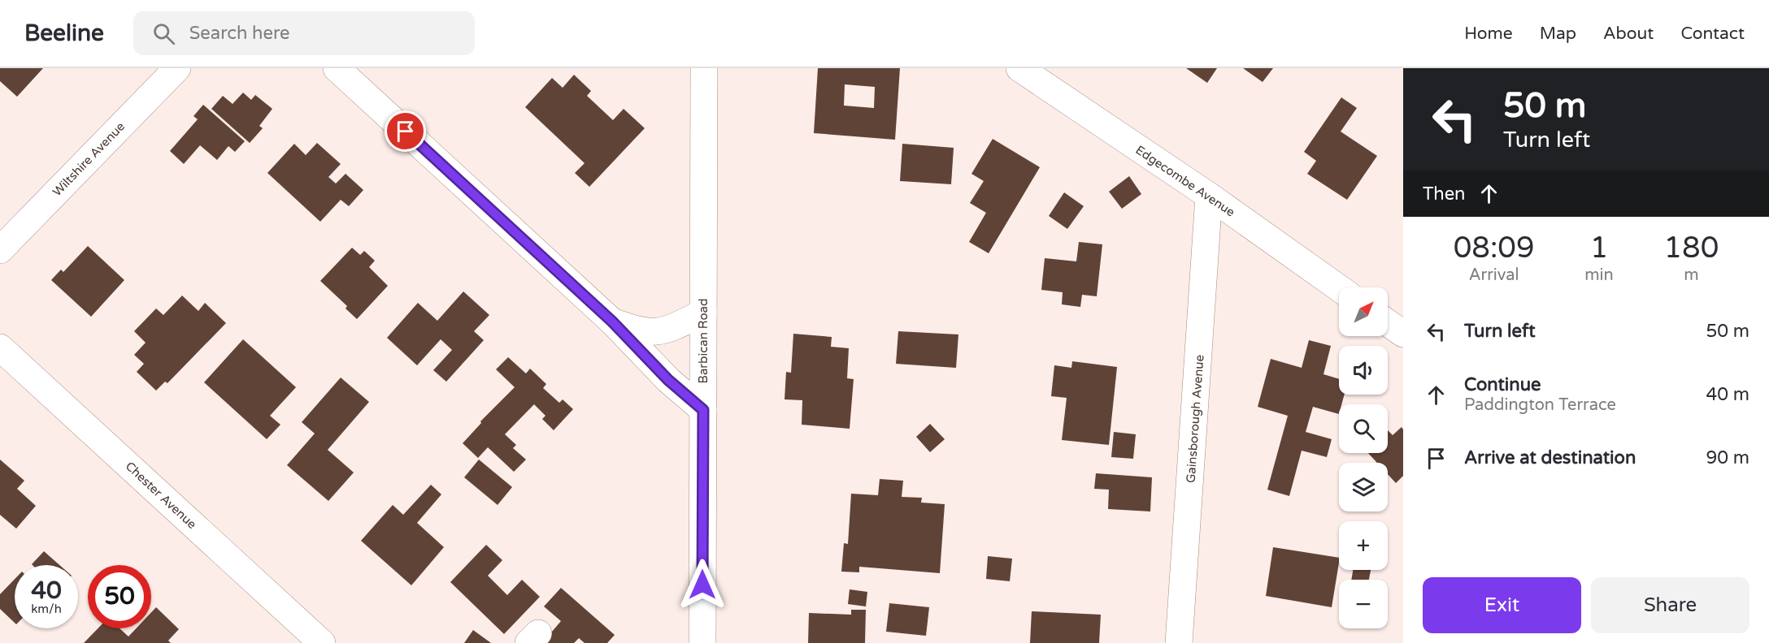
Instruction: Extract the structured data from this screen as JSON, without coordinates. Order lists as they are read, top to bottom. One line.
{"streets":{"street":["Wiltshire Avenue","Edgecombe Avenue","Barbican Road","Gainsborough Avenue","Chester Avenue"]},"crossings":[["Edgecombe Avenue","Gainsborough Avenue"]],"north":"top right","page":{"header":"Beeline","search":"Search here","nav":["Home","Map","About","Contact"],"turn":["50 m","Turn left"],"then":"Then","eta":["08:09","Arrival","1","min","180","m"],"map_buttons":["+","−"],"list":[{"name":"Turn left","value":"50 m"},{"name":"Continue","note":"Paddington Terrace","value":"40 m"},{"name":"Arrive at destination","value":"90 m"}],"speed":"40 km/h","limit":"50","buttons":["Exit","Share"]}}
